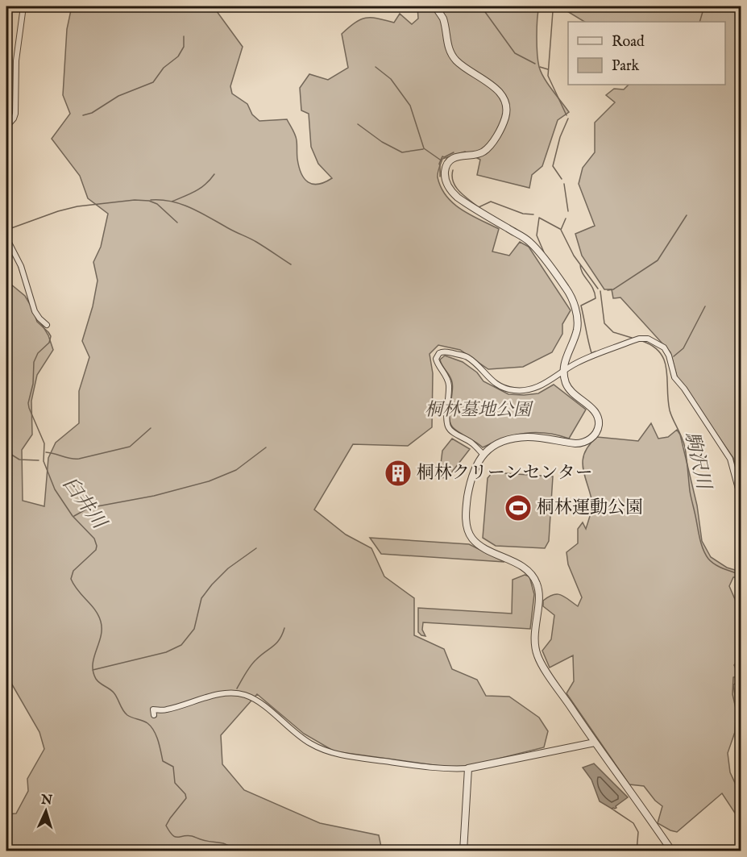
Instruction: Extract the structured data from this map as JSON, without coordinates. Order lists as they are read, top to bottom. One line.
{"water":["駒沢川","臼井川"],"parks":["桐林墓地公園"],"places":{"building":["桐林クリーンセンター"],"sports":["桐林運動公園"]},"legend":["Road","Park"],"north":"top"}
